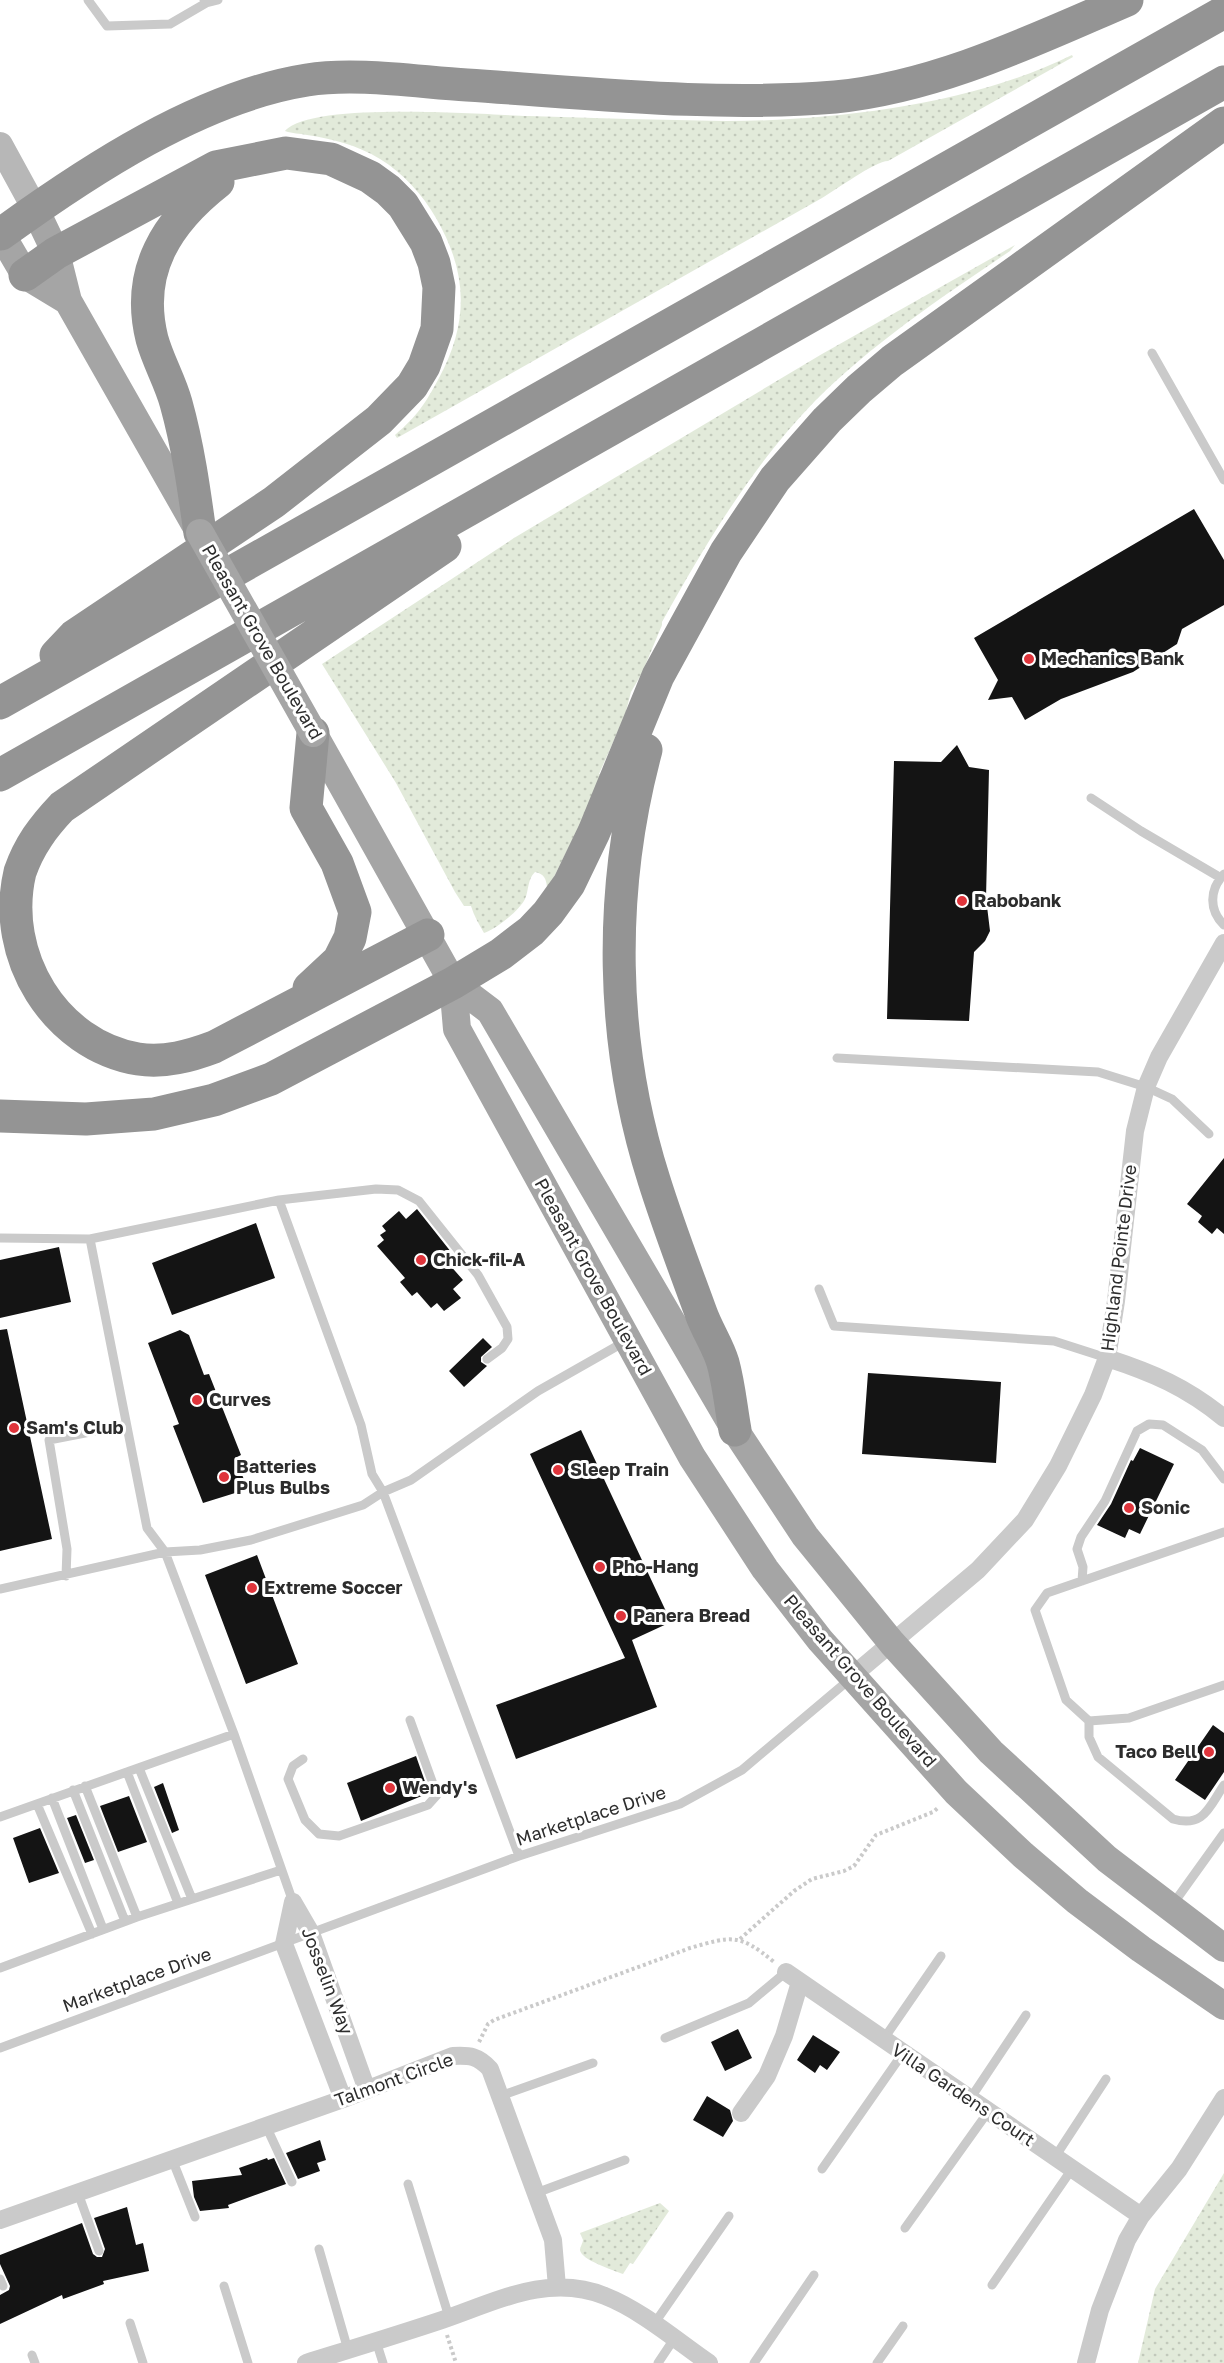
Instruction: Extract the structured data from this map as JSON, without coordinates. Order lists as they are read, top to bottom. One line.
{"streets":{"main road":["Pleasant Grove Boulevard"],"street":["Highland Pointe Drive","Josselin Way","Talmont Circle","Villa Gardens Court"],"lane":["Marketplace Drive"]},"crossings":[["Pleasant Grove Boulevard","Highland Pointe Drive"],["Pleasant Grove Boulevard","Marketplace Drive"],["Highland Pointe Drive","Marketplace Drive"],["Marketplace Drive","Josselin Way"],["Josselin Way","Talmont Circle"]],"places":["Mechanics Bank","Rabobank","Chick-fil-A","Curves","Sam's Club","Sleep Train","Batteries Plus Bulbs","Sonic","Pho-Hang","Extreme Soccer","Panera Bread","Taco Bell","Wendy's"]}
